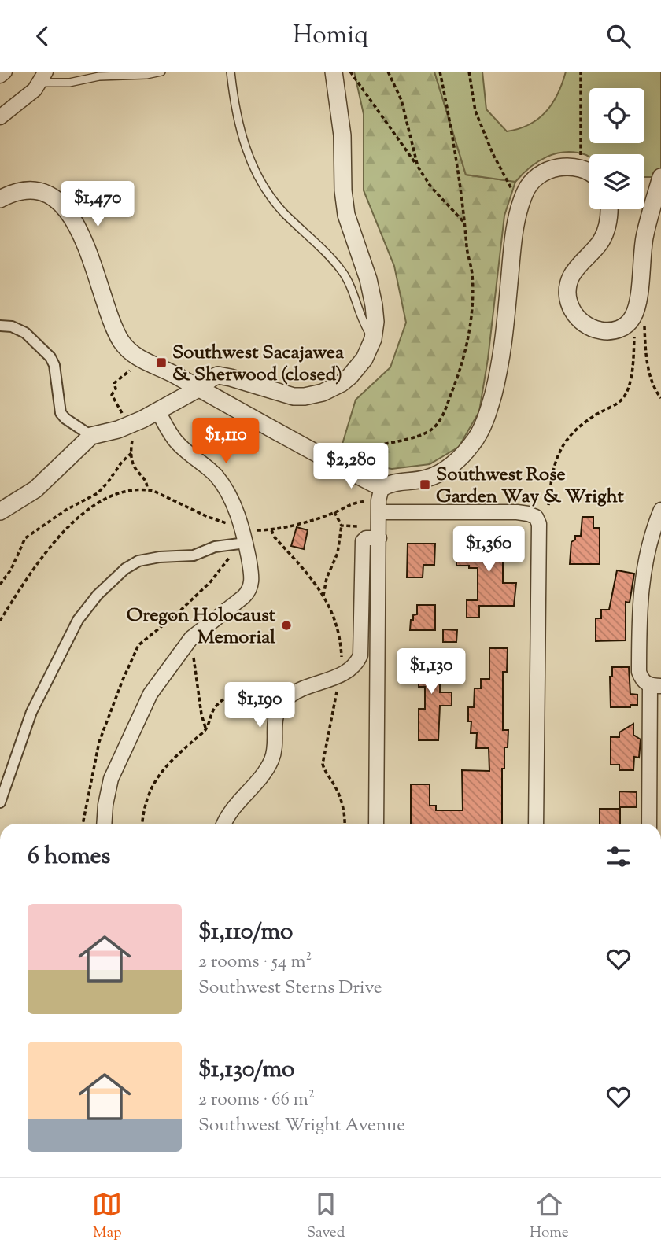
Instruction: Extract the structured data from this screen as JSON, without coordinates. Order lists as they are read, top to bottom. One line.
{"places":{"transit":["Southwest Sacajawea & Sherwood (closed)","Southwest Rose Garden Way & Wright"],"other":["Oregon Holocaust Memorial"]},"page":{"header":"Homiq","price":["$1,470","$1,110","$2,280","$1,360","$1,130","$1,190"],"heading":"6 homes","list":[{"name":"$1,110/mo","note":"2 rooms · 54 m² · Southwest Sterns Drive"},{"name":"$1,130/mo","note":"2 rooms · 66 m² · Southwest Wright Avenue"}],"tabs":["Map","Saved","Home"]}}
